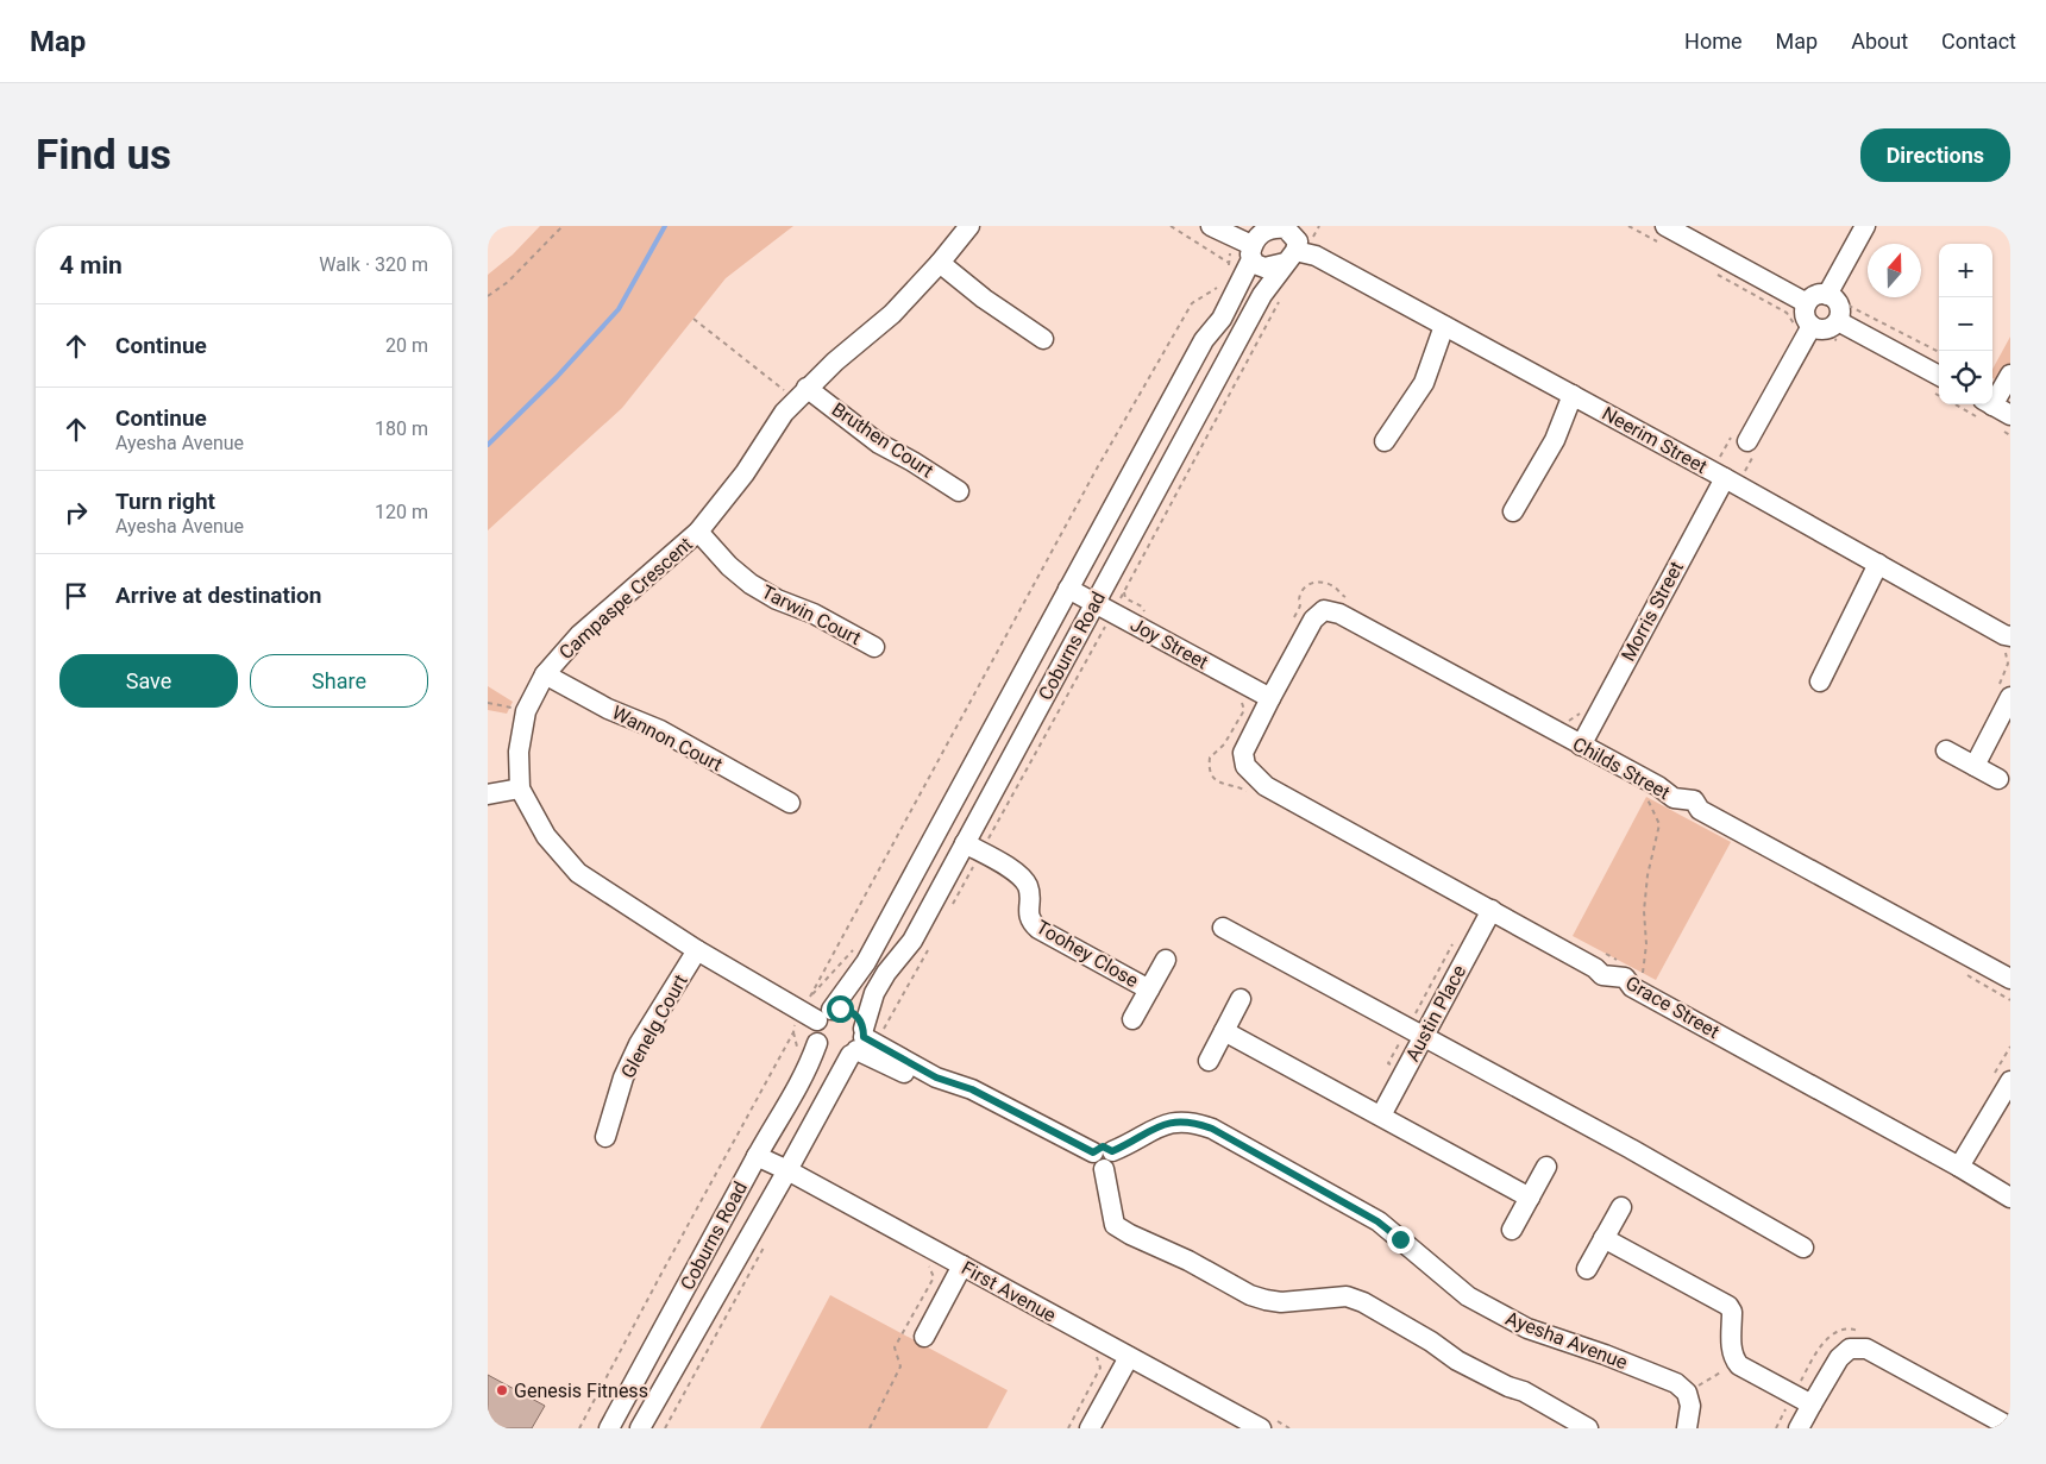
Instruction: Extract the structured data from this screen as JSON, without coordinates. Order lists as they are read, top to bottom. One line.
{"streets":{"street":["Bruthen Court","Neerim Street","Campaspe Crescent","Morris Street","Tarwin Court","Joy Street","Coburns Road","Wannon Court","Childs Street","Toohey Close","Grace Street","Austin Place","Glenelg Court","First Avenue","Ayesha Avenue"]},"crossings":[["Bruthen Court","Campaspe Crescent"],["Neerim Street","Morris Street"],["Neerim Street","Coburns Road"],["Campaspe Crescent","Tarwin Court"],["Campaspe Crescent","Coburns Road"],["Campaspe Crescent","Wannon Court"],["Campaspe Crescent","Glenelg Court"],["Morris Street","Childs Street"],["Joy Street","Coburns Road"],["Joy Street","Childs Street"],["Joy Street","Grace Street"],["Coburns Road","Toohey Close"],["Coburns Road","First Avenue"],["Childs Street","Grace Street"],["Grace Street","Austin Place"]],"places":["Genesis Fitness"],"north":"top","page":{"header":"Map","nav":["Home","Map","About","Contact"],"buttons":["Directions",["Save","Share"]],"title":"Find us","heading":["4 min","Walk · 320 m"],"map_buttons":["+","−"],"list":[["Continue","20 m"],["Continue","Ayesha Avenue","180 m"],["Turn right","Ayesha Avenue","120 m"],"Arrive at destination"]}}
